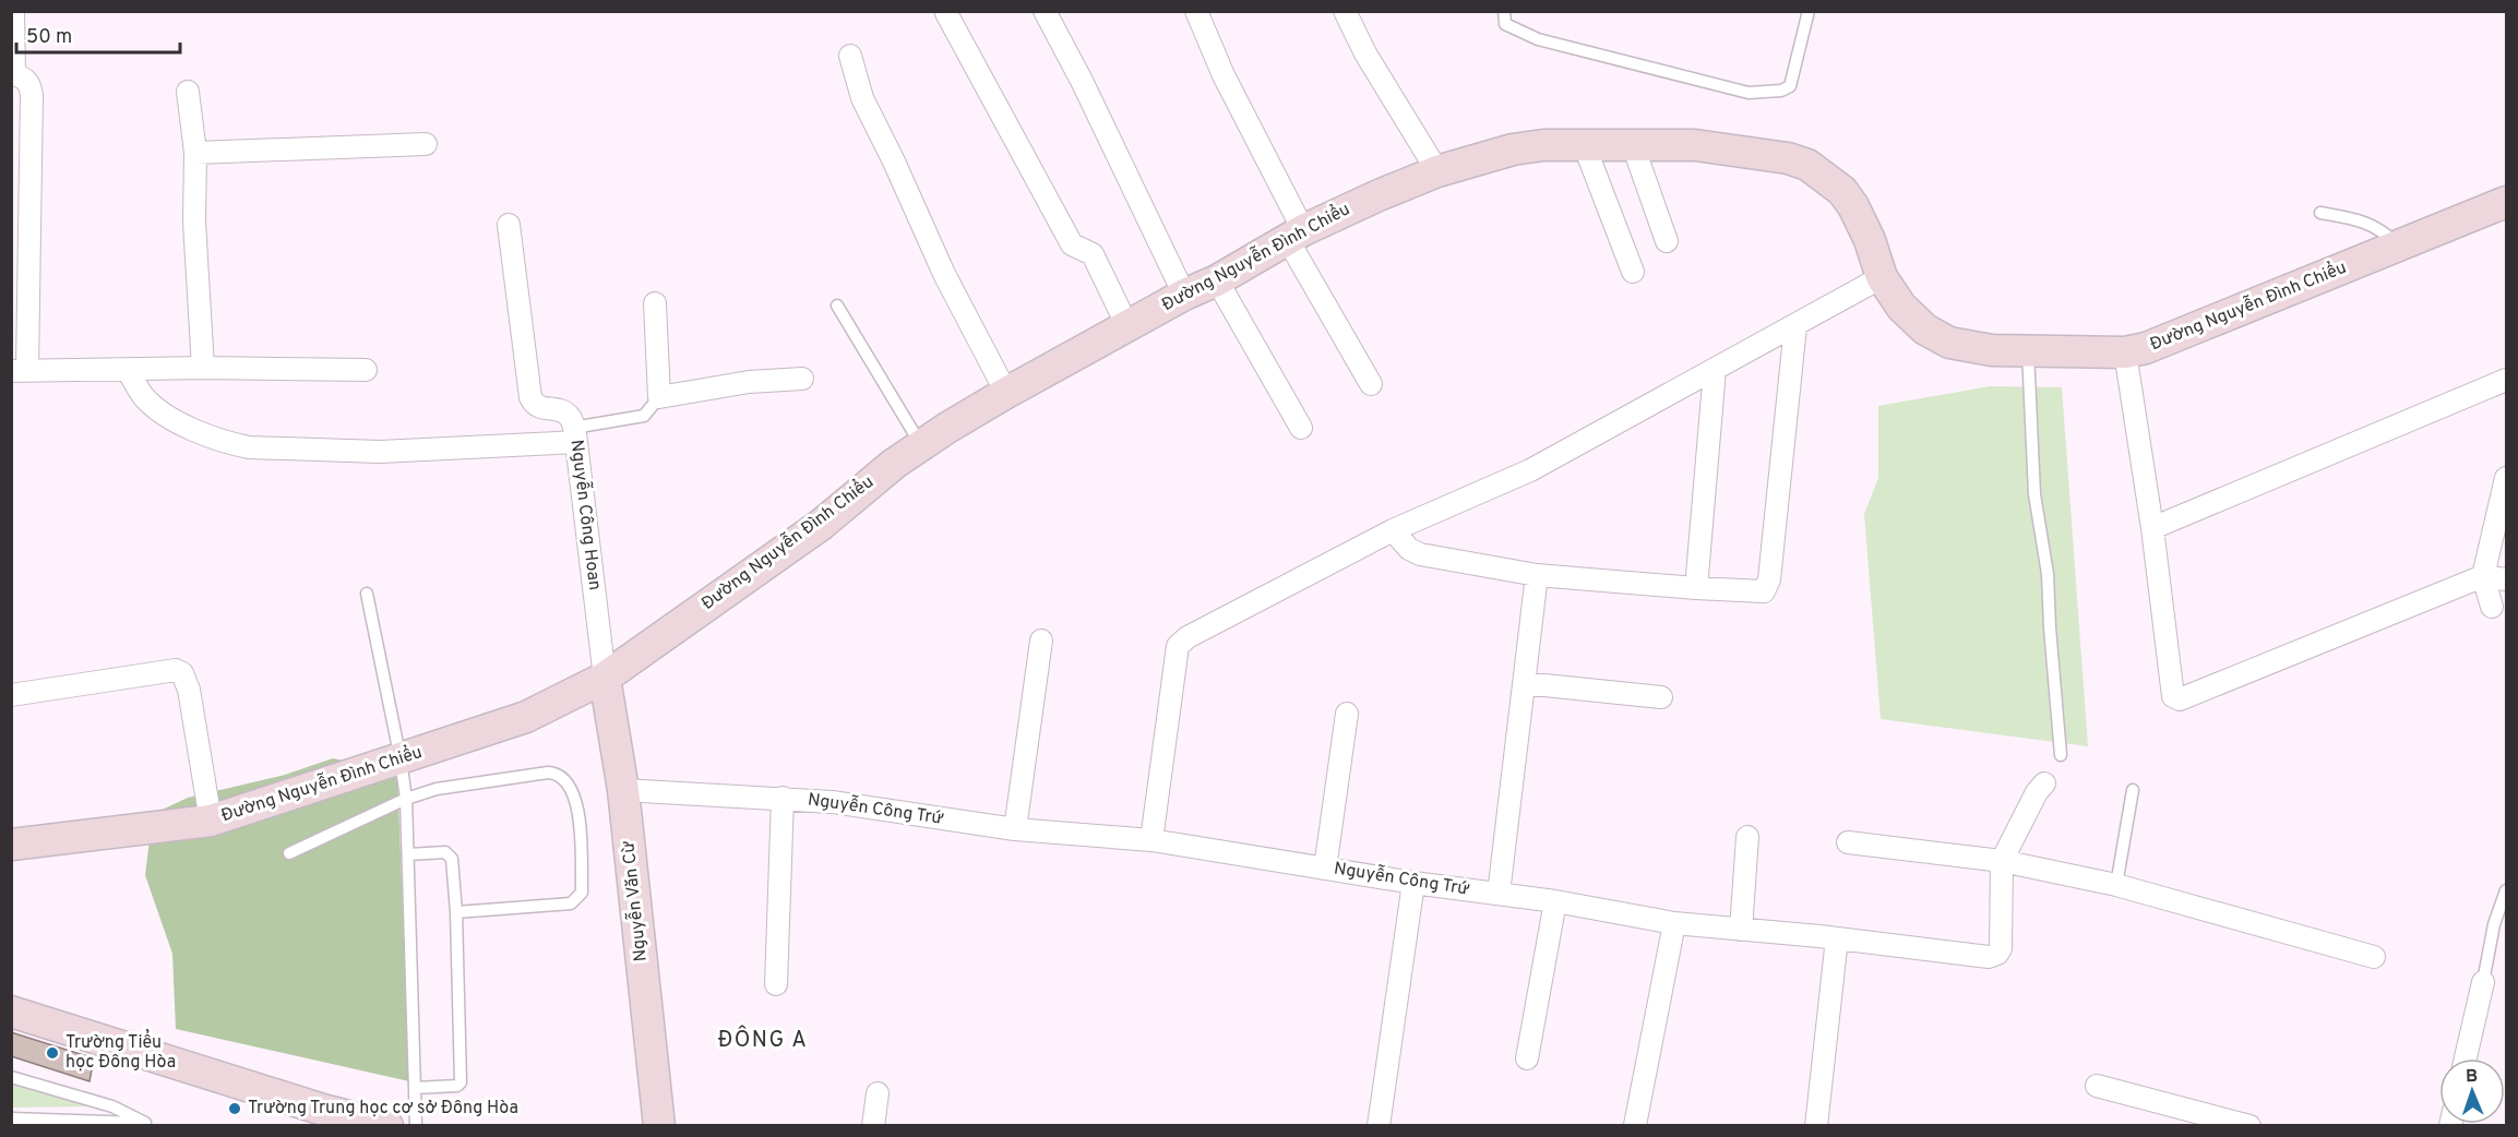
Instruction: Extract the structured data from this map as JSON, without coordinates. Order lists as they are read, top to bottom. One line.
{"streets":{"street":["Đường Nguyễn Đình Chiểu","Nguyễn Công Hoan","Nguyễn Công Trứ","Nguyễn Văn Cừ"]},"crossings":[["Đường Nguyễn Đình Chiểu","Nguyễn Công Hoan"],["Đường Nguyễn Đình Chiểu","Nguyễn Văn Cừ"],["Nguyễn Công Hoan","Nguyễn Văn Cừ"],["Nguyễn Công Trứ","Nguyễn Văn Cừ"]],"districts":["ĐÔNG A"],"places":["Trường Tiểu học Đông Hòa","Trường Trung học cơ sở Đông Hòa"],"scale_bar":"50 m","north":"top"}
